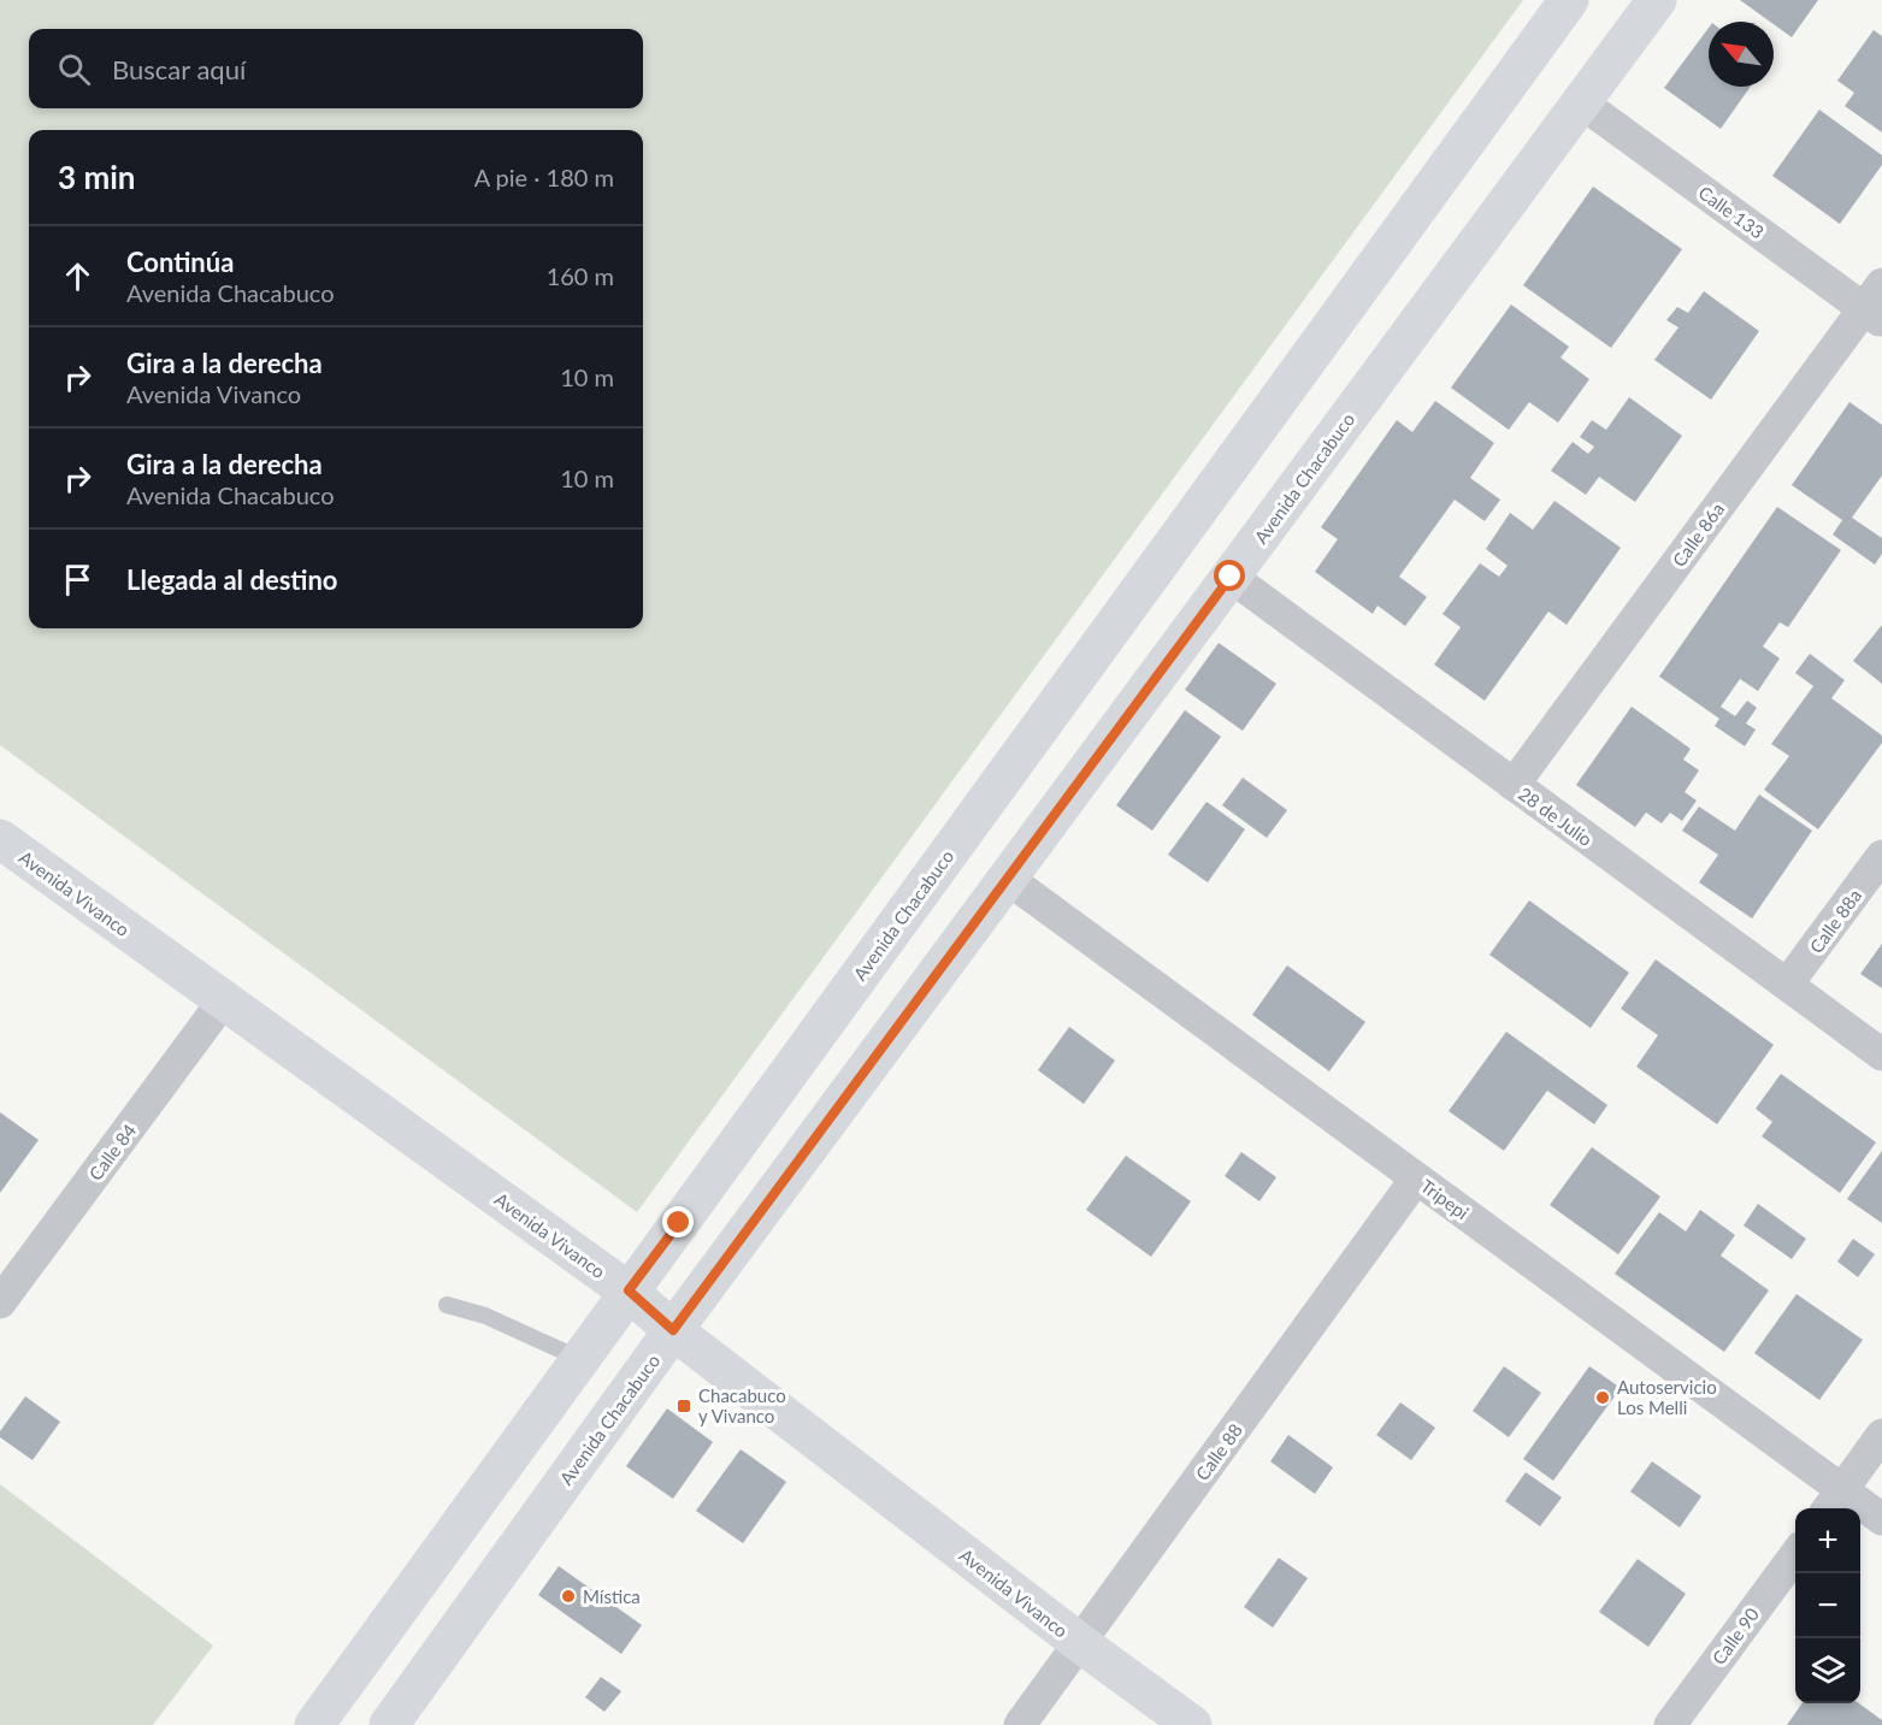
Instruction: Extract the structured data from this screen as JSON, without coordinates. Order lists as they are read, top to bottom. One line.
{"streets":{"main road":["Avenida Chacabuco","Avenida Vivanco"],"street":["Calle 133","Calle 86a","28 de Julio","Calle 88a","Calle 84","Tripepi","Calle 88","Calle 90"]},"crossings":[["Calle 133","Avenida Chacabuco"],["Calle 133","Calle 86a"],["Avenida Chacabuco","28 de Julio"],["Avenida Chacabuco","Avenida Vivanco"],["Avenida Chacabuco","Tripepi"],["Calle 86a","28 de Julio"],["28 de Julio","Calle 88a"],["Avenida Vivanco","Calle 84"],["Avenida Vivanco","Calle 88"],["Tripepi","Calle 88"]],"places":{"other":["Autoservicio Los Melli","Mística"],"transit":["Chacabuco y Vivanco"]},"north":"top left","page":{"search":"Buscar aquí","heading":["3 min","A pie · 180 m"],"list":[["Continúa","Avenida Chacabuco","160 m"],["Gira a la derecha","Avenida Vivanco","10 m"],["Gira a la derecha","Avenida Chacabuco","10 m"],"Llegada al destino"],"map_buttons":["+","−"]}}
